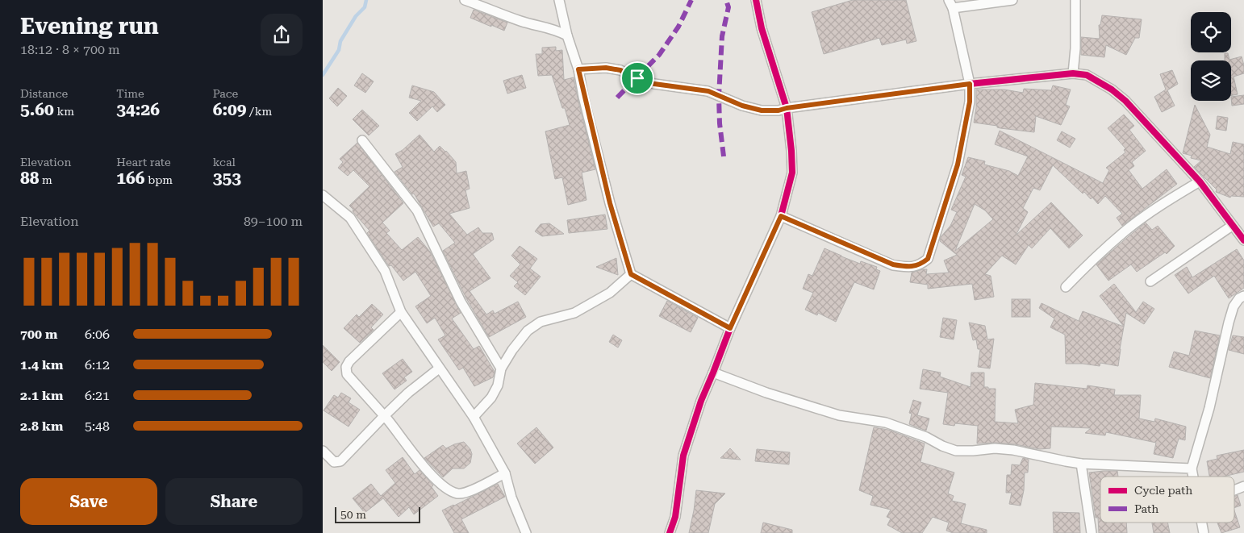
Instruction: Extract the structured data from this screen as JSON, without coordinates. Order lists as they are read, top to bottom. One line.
{"legend":["Cycle path","Path"],"scale_bar":"50 m","page":{"heading":["Evening run","18:12 · 8 × 700 m"],"stats":[["Distance","5.60 km"],["Time","34:26"],["Pace","6:09 /km"],["Elevation","88 m"],["Heart rate","166 bpm"],["kcal","353"]],"chart":["Elevation","89–100 m"],"list":[{"name":"700 m","note":"6:06"},{"name":"1.4 km","note":"6:12"},{"name":"2.1 km","note":"6:21"},{"name":"2.8 km","note":"5:48"}],"buttons":["Save","Share"],"scale":"50 m"}}
